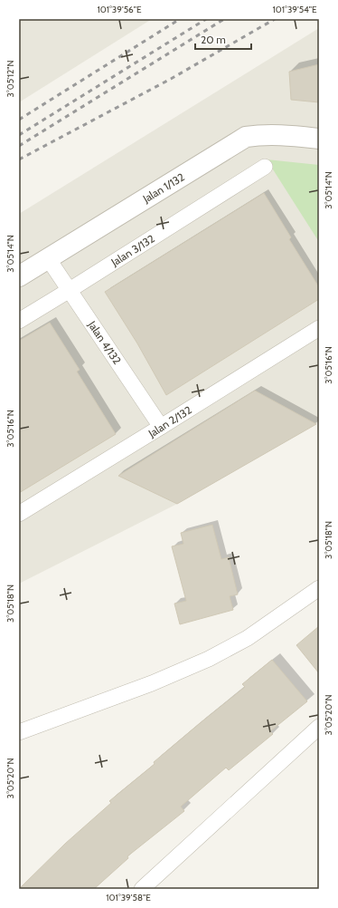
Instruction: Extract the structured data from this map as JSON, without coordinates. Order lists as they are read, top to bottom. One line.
{"streets":{"street":["Jalan 1/132","Jalan 3/132","Jalan 4/132","Jalan 2/132"]},"crossings":[["Jalan 1/132","Jalan 4/132"],["Jalan 3/132","Jalan 4/132"],["Jalan 4/132","Jalan 2/132"]],"scale_bar":"20 m","coordinates":["101°39'56\"E","101°39'54\"E","3°05'12\"N","3°05'14\"N","3°05'16\"N","3°05'18\"N","3°05'20\"N","101°39'58\"E"]}
